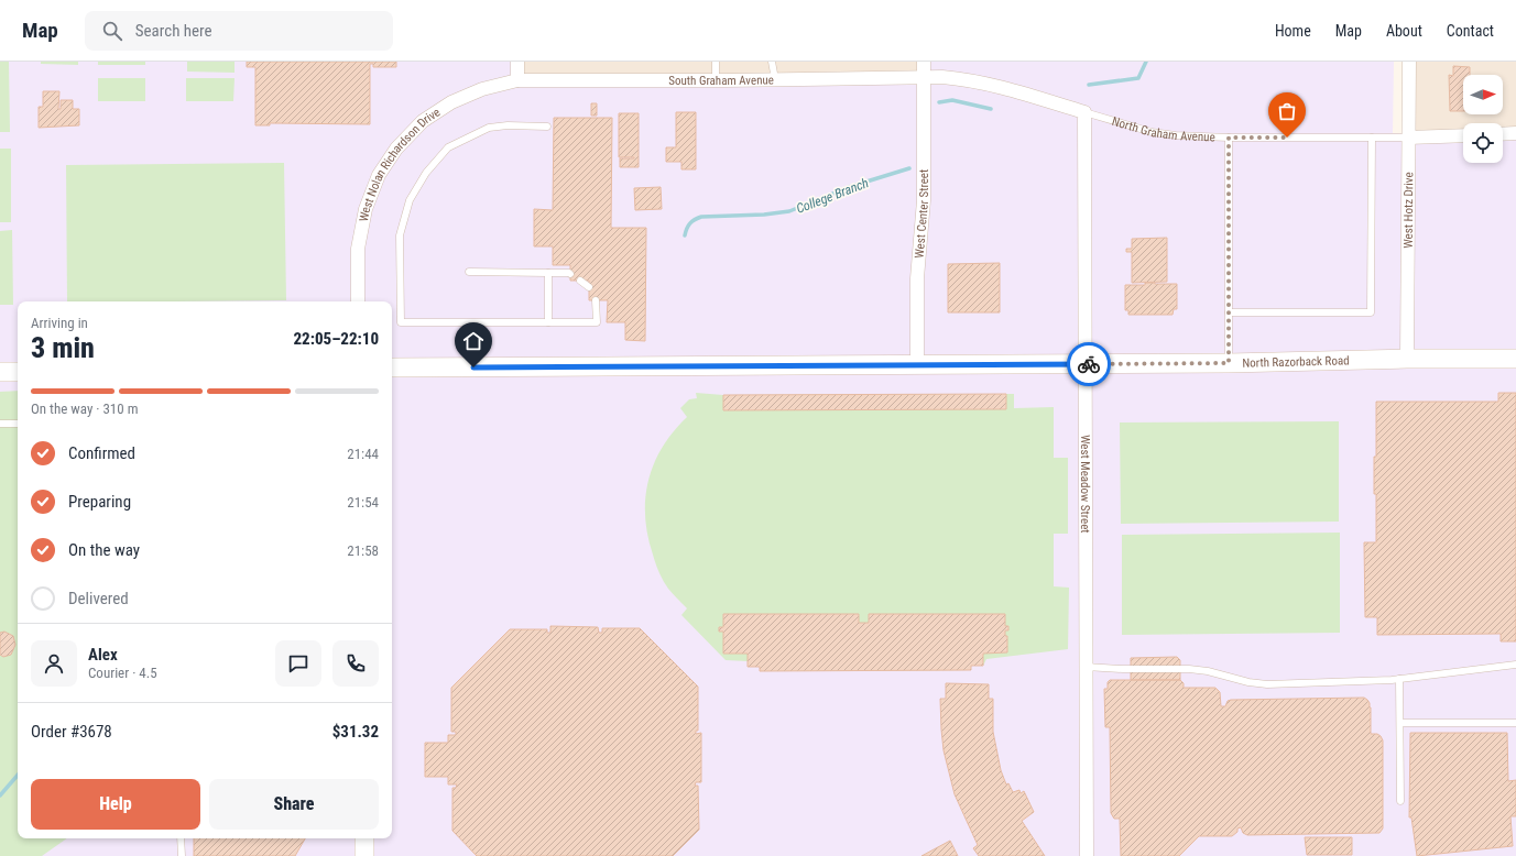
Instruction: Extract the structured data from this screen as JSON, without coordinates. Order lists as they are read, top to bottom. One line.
{"streets":{"main road":["North Razorback Road"],"street":["South Graham Avenue","North Graham Avenue","West Nolan Richardson Drive","West Hotz Drive","West Center Street","West Meadow Street"]},"crossings":[["South Graham Avenue","North Graham Avenue"],["South Graham Avenue","West Nolan Richardson Drive"],["South Graham Avenue","West Center Street"],["North Graham Avenue","West Hotz Drive"],["North Graham Avenue","West Center Street"],["North Graham Avenue","West Meadow Street"],["West Hotz Drive","North Razorback Road"],["West Center Street","North Razorback Road"],["North Razorback Road","West Meadow Street"]],"water":["College Branch"],"north":"right","page":{"header":"Map","search":"Search here","nav":["Home","Map","About","Contact"],"heading":["3 min","Arriving in","22:05–22:10"],"panel":["Alex","Courier · 4.5","Order #3678","$31.32"],"bar":"On the way · 310 m","list":[["Confirmed","21:44"],["Preparing","21:54"],["On the way","21:58"],"Delivered"],"buttons":["Help","Share"]}}
